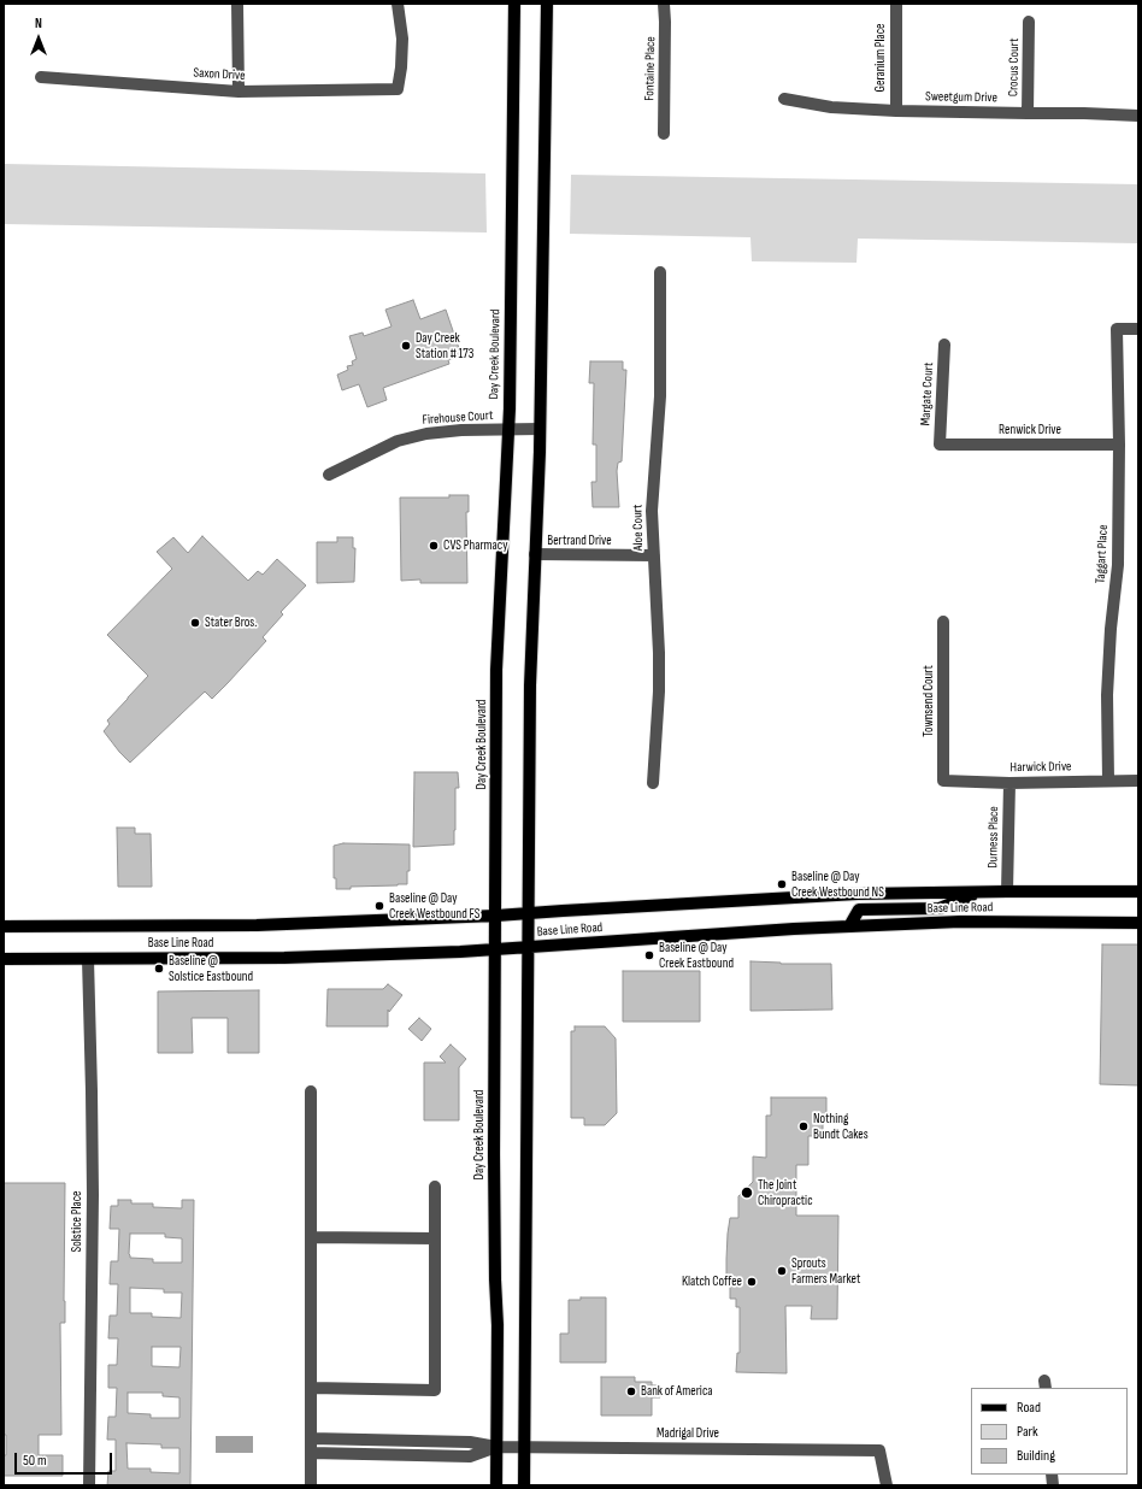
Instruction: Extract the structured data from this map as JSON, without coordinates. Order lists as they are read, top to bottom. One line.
{"streets":{"main road":["Day Creek Boulevard","Base Line Road"],"street":["Geranium Place","Crocus Court","Fontaine Place","Saxon Drive","Sweetgum Drive","Margate Court","Firehouse Court","Renwick Drive","Aloe Court","Bertrand Drive","Taggart Place","Townsend Court","Harwick Drive","Durness Place","Solstice Place","Madrigal Drive"]},"crossings":[["Geranium Place","Sweetgum Drive"],["Crocus Court","Sweetgum Drive"],["Day Creek Boulevard","Firehouse Court"],["Day Creek Boulevard","Base Line Road"],["Day Creek Boulevard","Madrigal Drive"],["Margate Court","Renwick Drive"],["Renwick Drive","Taggart Place"],["Aloe Court","Bertrand Drive"],["Taggart Place","Harwick Drive"],["Townsend Court","Harwick Drive"],["Harwick Drive","Durness Place"],["Durness Place","Base Line Road"],["Base Line Road","Solstice Place"]],"places":["Day Creek Station # 173","CVS Pharmacy","Stater Bros.","Baseline @ Day Creek Westbound NS","Baseline @ Day Creek Westbound FS","Baseline @ Day Creek Eastbound","Baseline @ Solstice Eastbound","Nothing Bundt Cakes","The Joint Chiropractic","Sprouts Farmers Market","Klatch Coffee","Bank of America"],"legend":["Road","Park","Building"],"scale_bar":"50 m","north":"top"}
